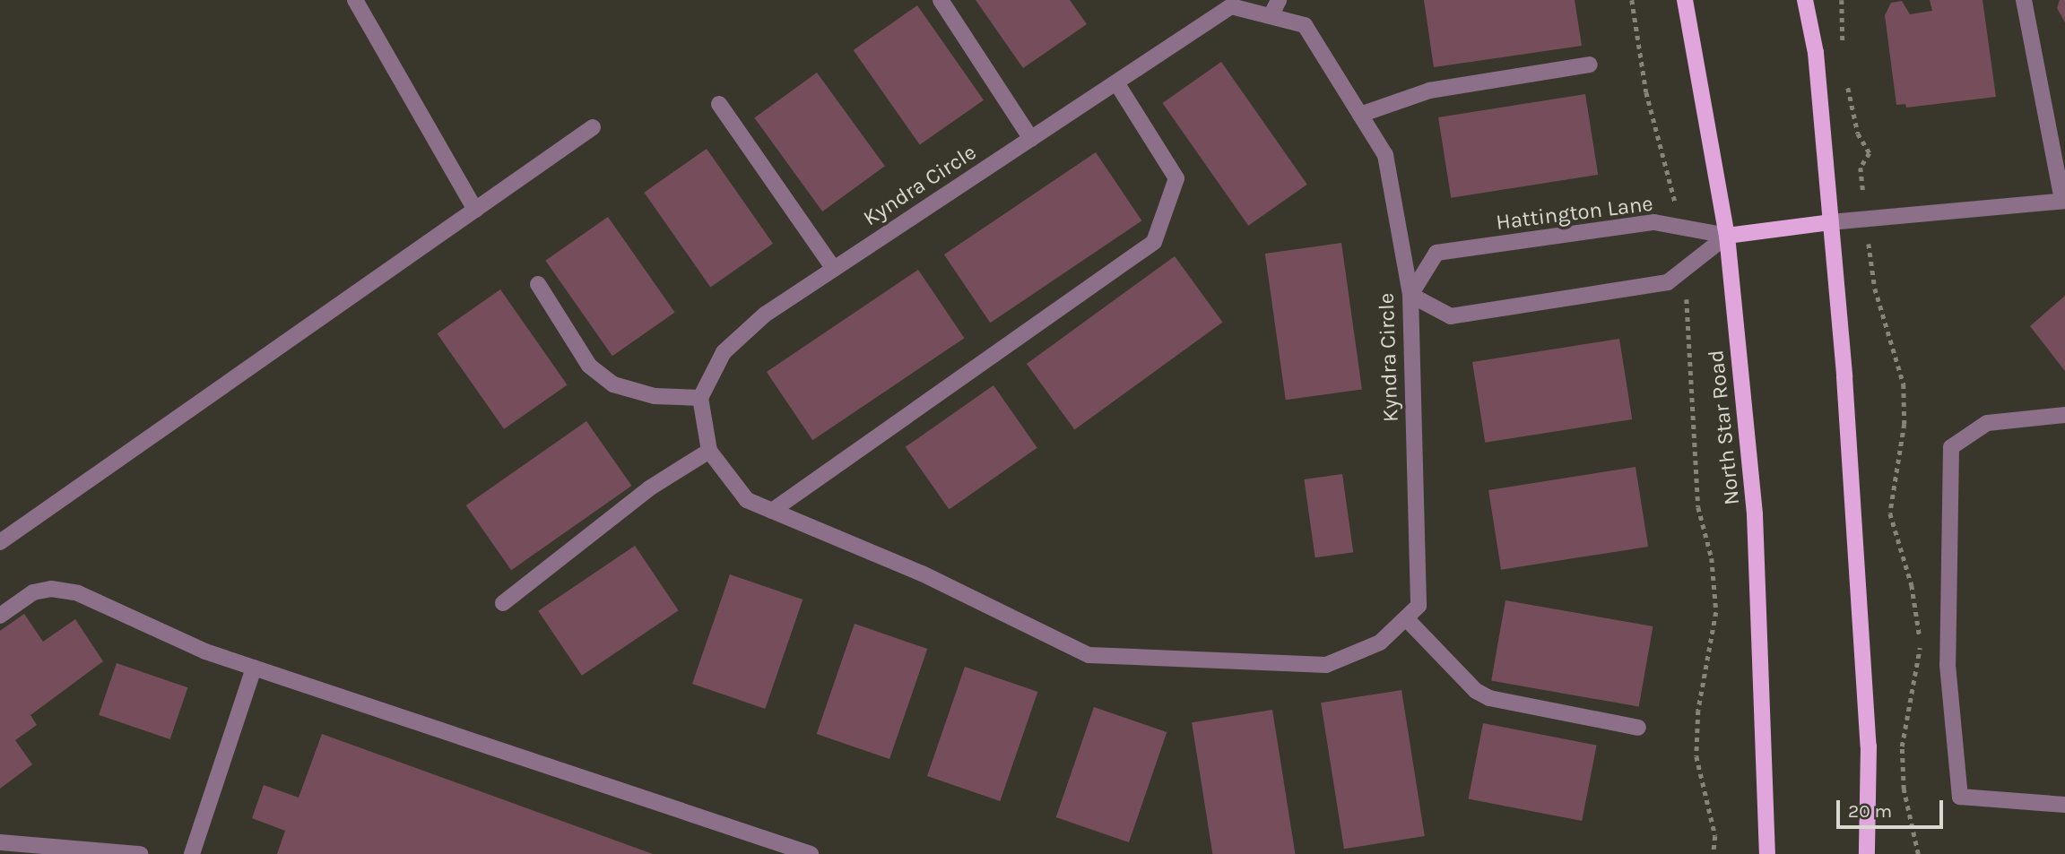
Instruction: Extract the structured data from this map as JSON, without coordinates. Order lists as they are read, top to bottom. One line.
{"streets":{"main road":["North Star Road"],"street":["Kyndra Circle","Hattington Lane"]},"crossings":[["Kyndra Circle","Hattington Lane"],["Hattington Lane","North Star Road"]],"scale_bar":"20 m"}
